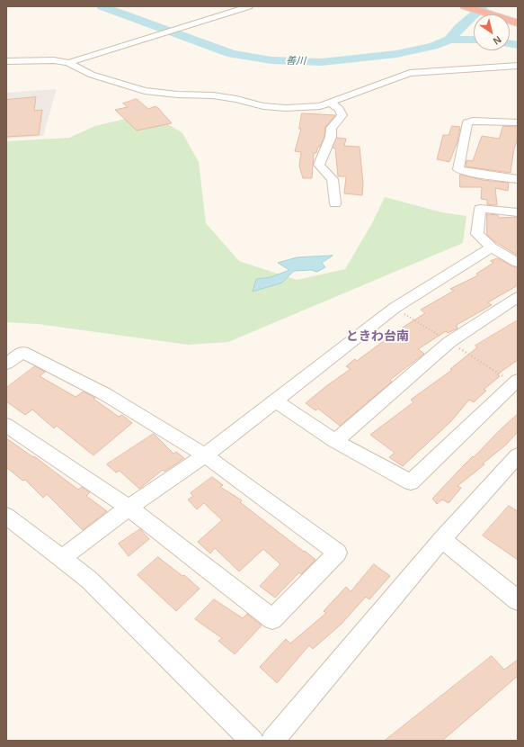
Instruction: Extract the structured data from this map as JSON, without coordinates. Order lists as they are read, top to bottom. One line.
{"districts":["ときわ台南"],"water":["善川"],"north":"bottom right"}
